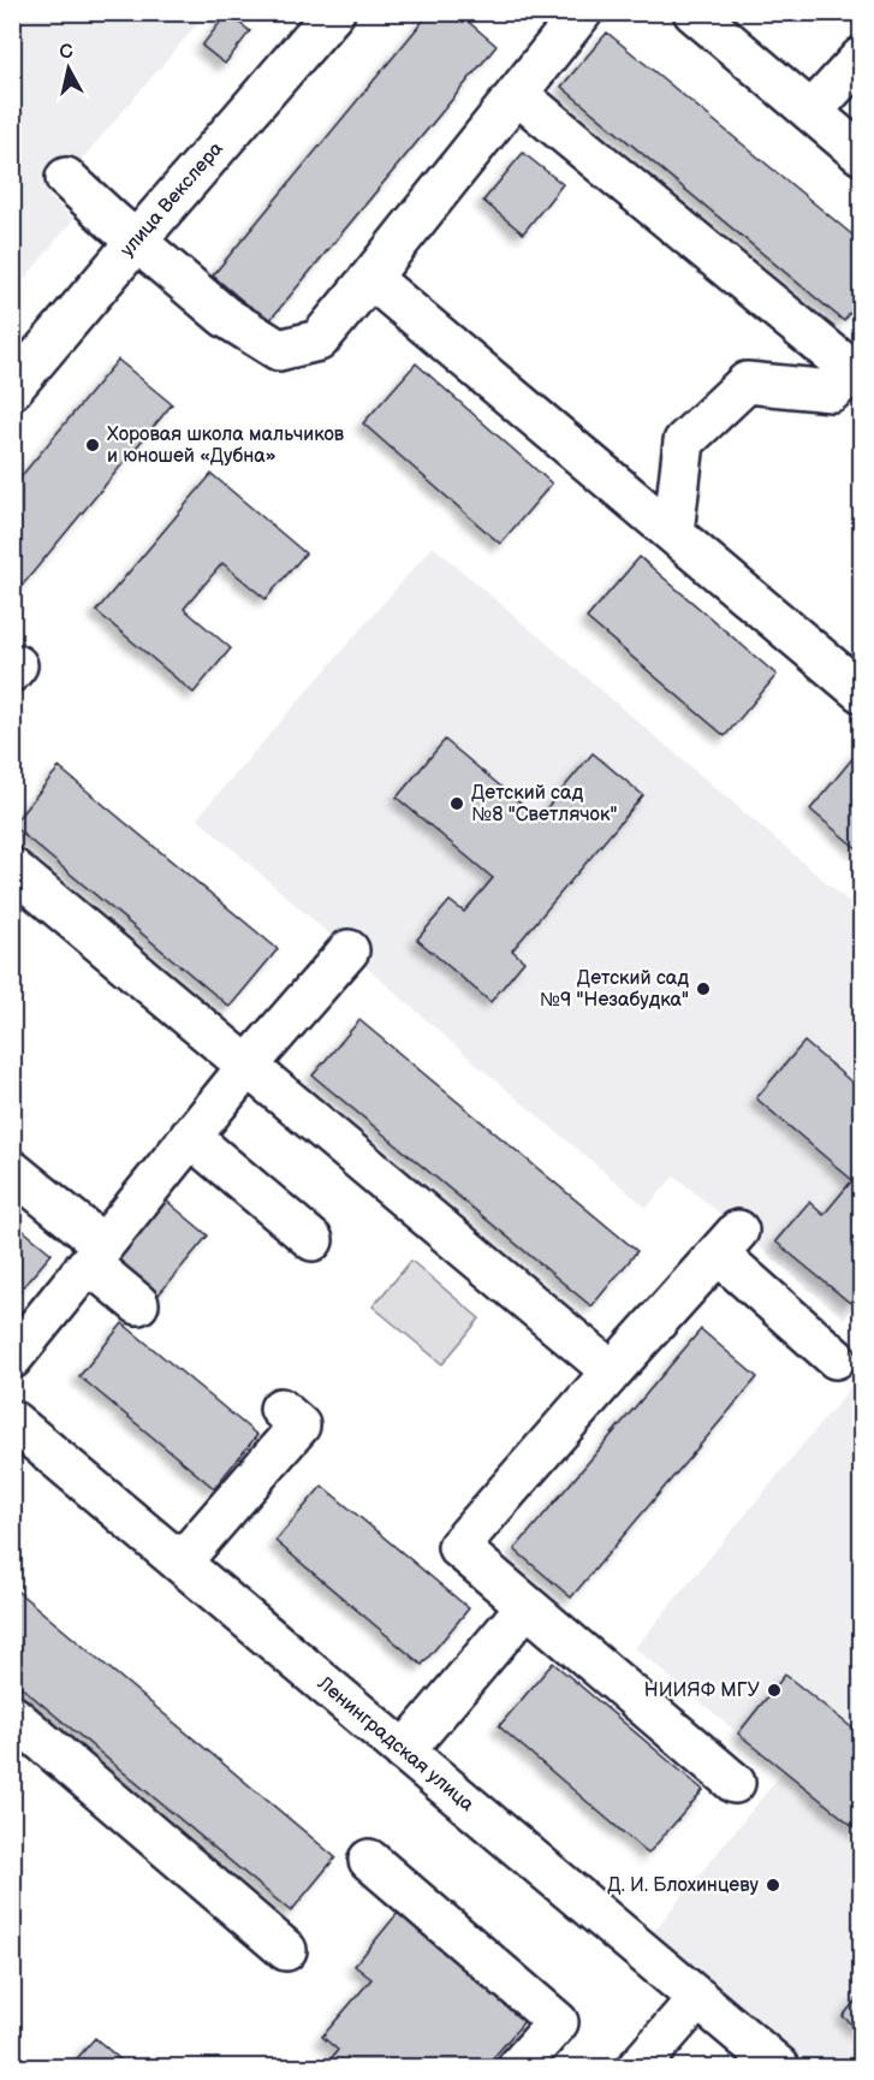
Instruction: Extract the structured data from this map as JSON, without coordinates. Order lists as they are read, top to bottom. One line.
{"streets":{"street":["улица Векслера","Ленинградская улица"]},"places":["Хоровая школа мальчиков и юношей «Дубна»","Детский сад №8 \"Светлячок\"","Детский сад №9 \"Незабудка\"","НИИЯФ МГУ","Д. И. Блохинцеву"],"north":"top"}
